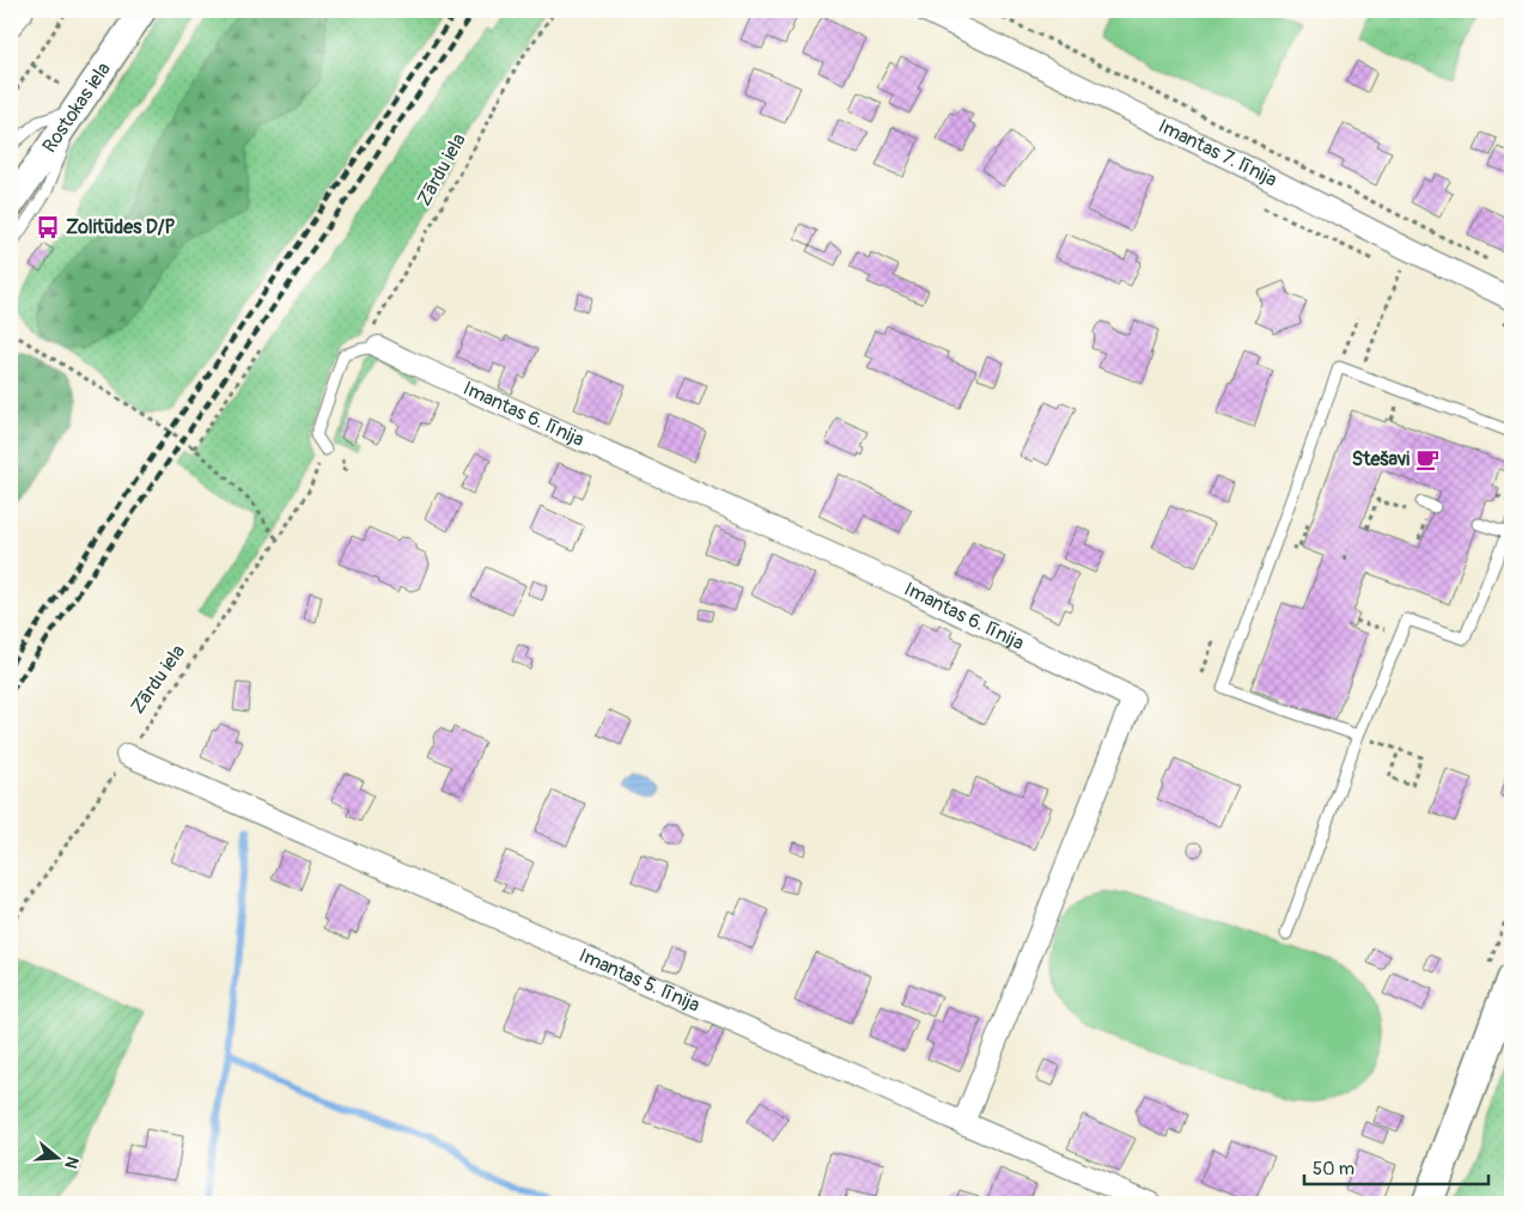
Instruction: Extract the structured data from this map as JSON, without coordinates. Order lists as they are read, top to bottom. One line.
{"streets":{"street":["Rostokas iela","Imantas 7. līnija","Imantas 6. līnija","Imantas 5. līnija"],"path":["Zārdu iela"]},"crossings":[["Zārdu iela","Imantas 6. līnija"],["Zārdu iela","Imantas 5. līnija"],["Imantas 6. līnija","Imantas 5. līnija"]],"places":{"bus stop":["Zolitūdes D/P"],"cafe":["Stešavi"]},"scale_bar":"50 m","north":"right"}
